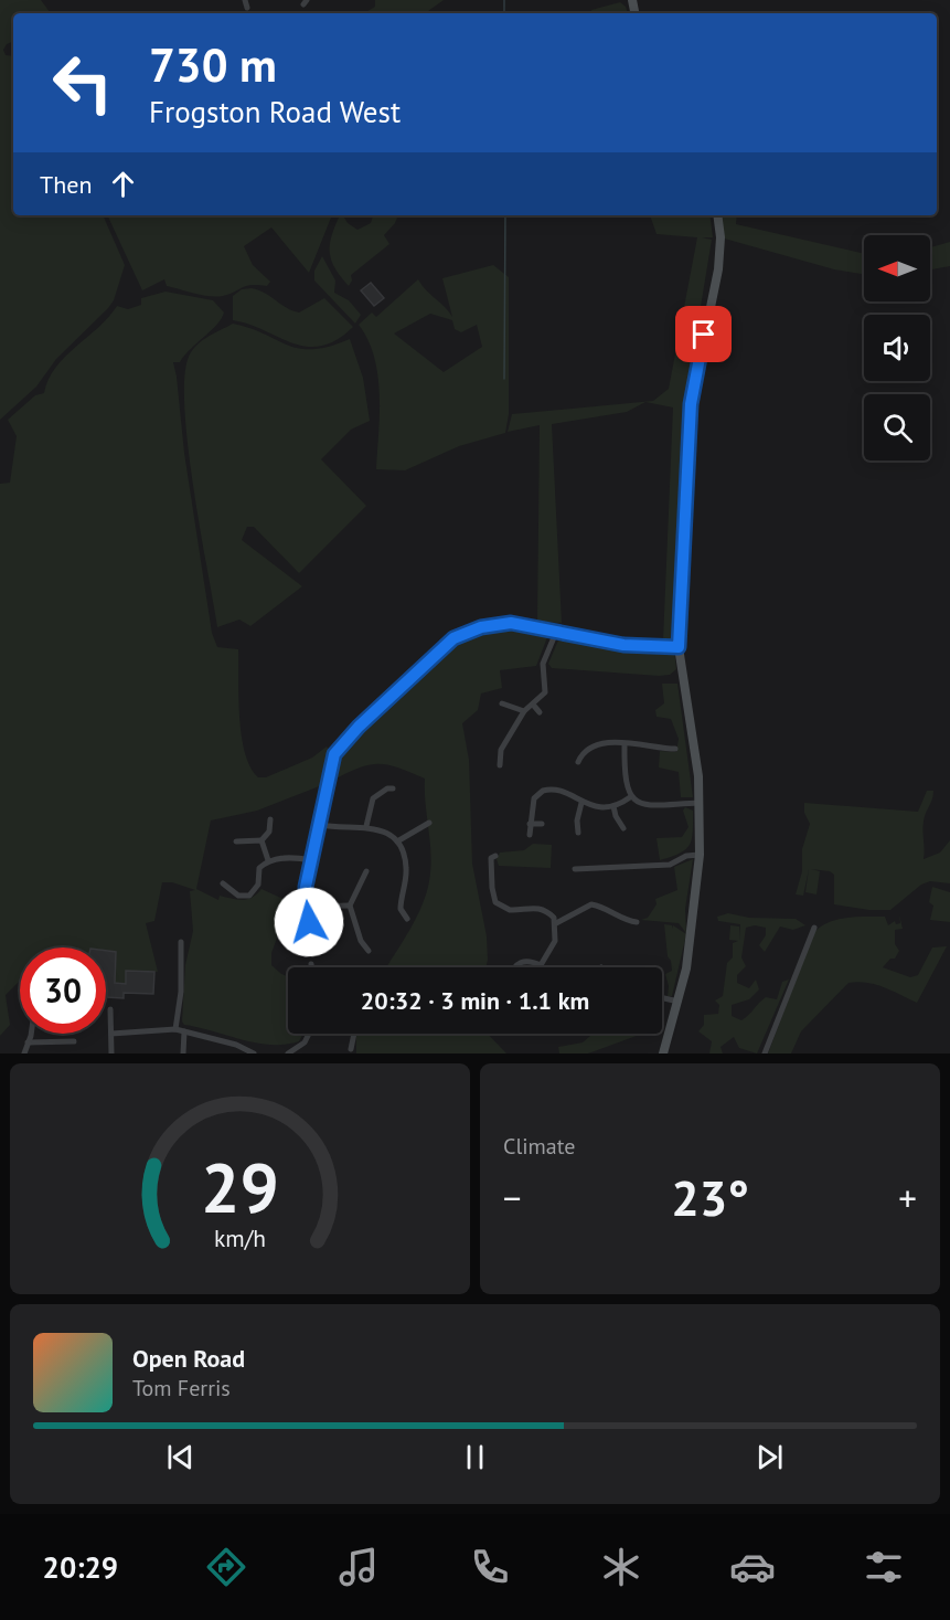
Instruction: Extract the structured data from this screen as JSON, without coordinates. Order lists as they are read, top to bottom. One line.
{"north":"left","page":{"turn":["730 m","Frogston Road West"],"then":"Then","limit":"30","trip":"20:32 · 3 min · 1.1 km","tile":"Climate","heat":["−","23°","+"],"song":["Open Road","Tom Ferris"],"tabs":"20:29","gauge":["29","km/h"]}}
